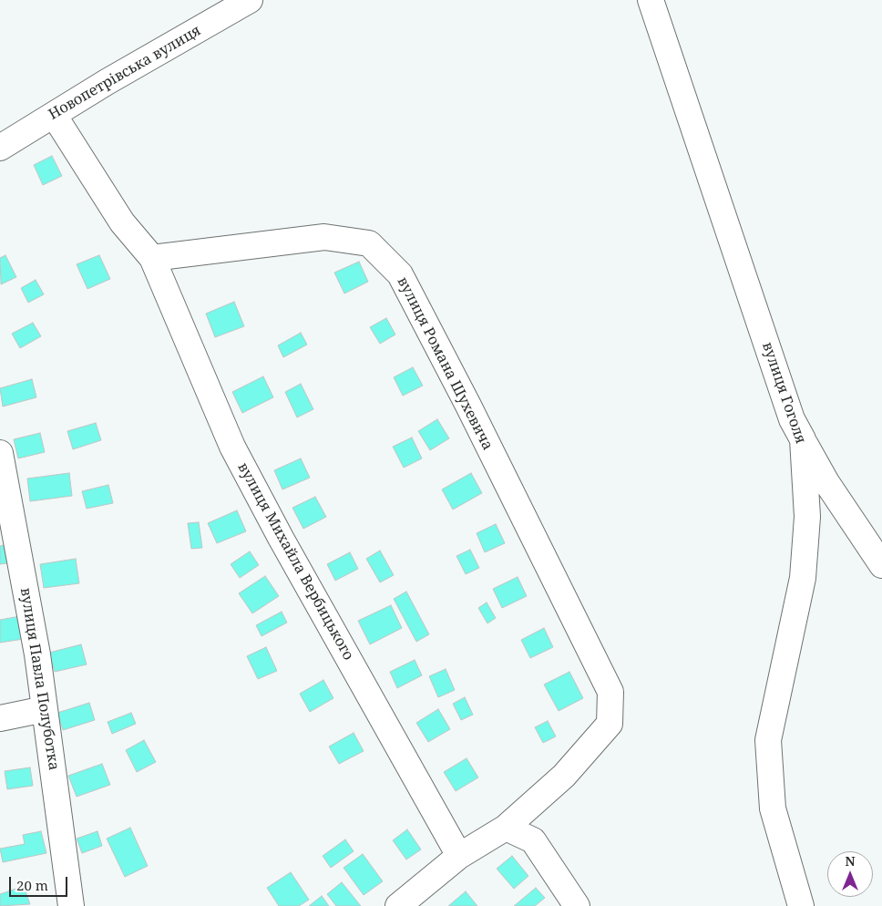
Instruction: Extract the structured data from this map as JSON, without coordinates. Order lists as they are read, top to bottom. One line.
{"streets":{"street":["Новопетрівська вулиця","вулиця Романа Шухевича","вулиця Гоголя","вулиця Михайла Вербицького","вулиця Павла Полуботка"]},"crossings":[["вулиця Романа Шухевича","вулиця Михайла Вербицького"]],"scale_bar":"20 m","north":"top"}
